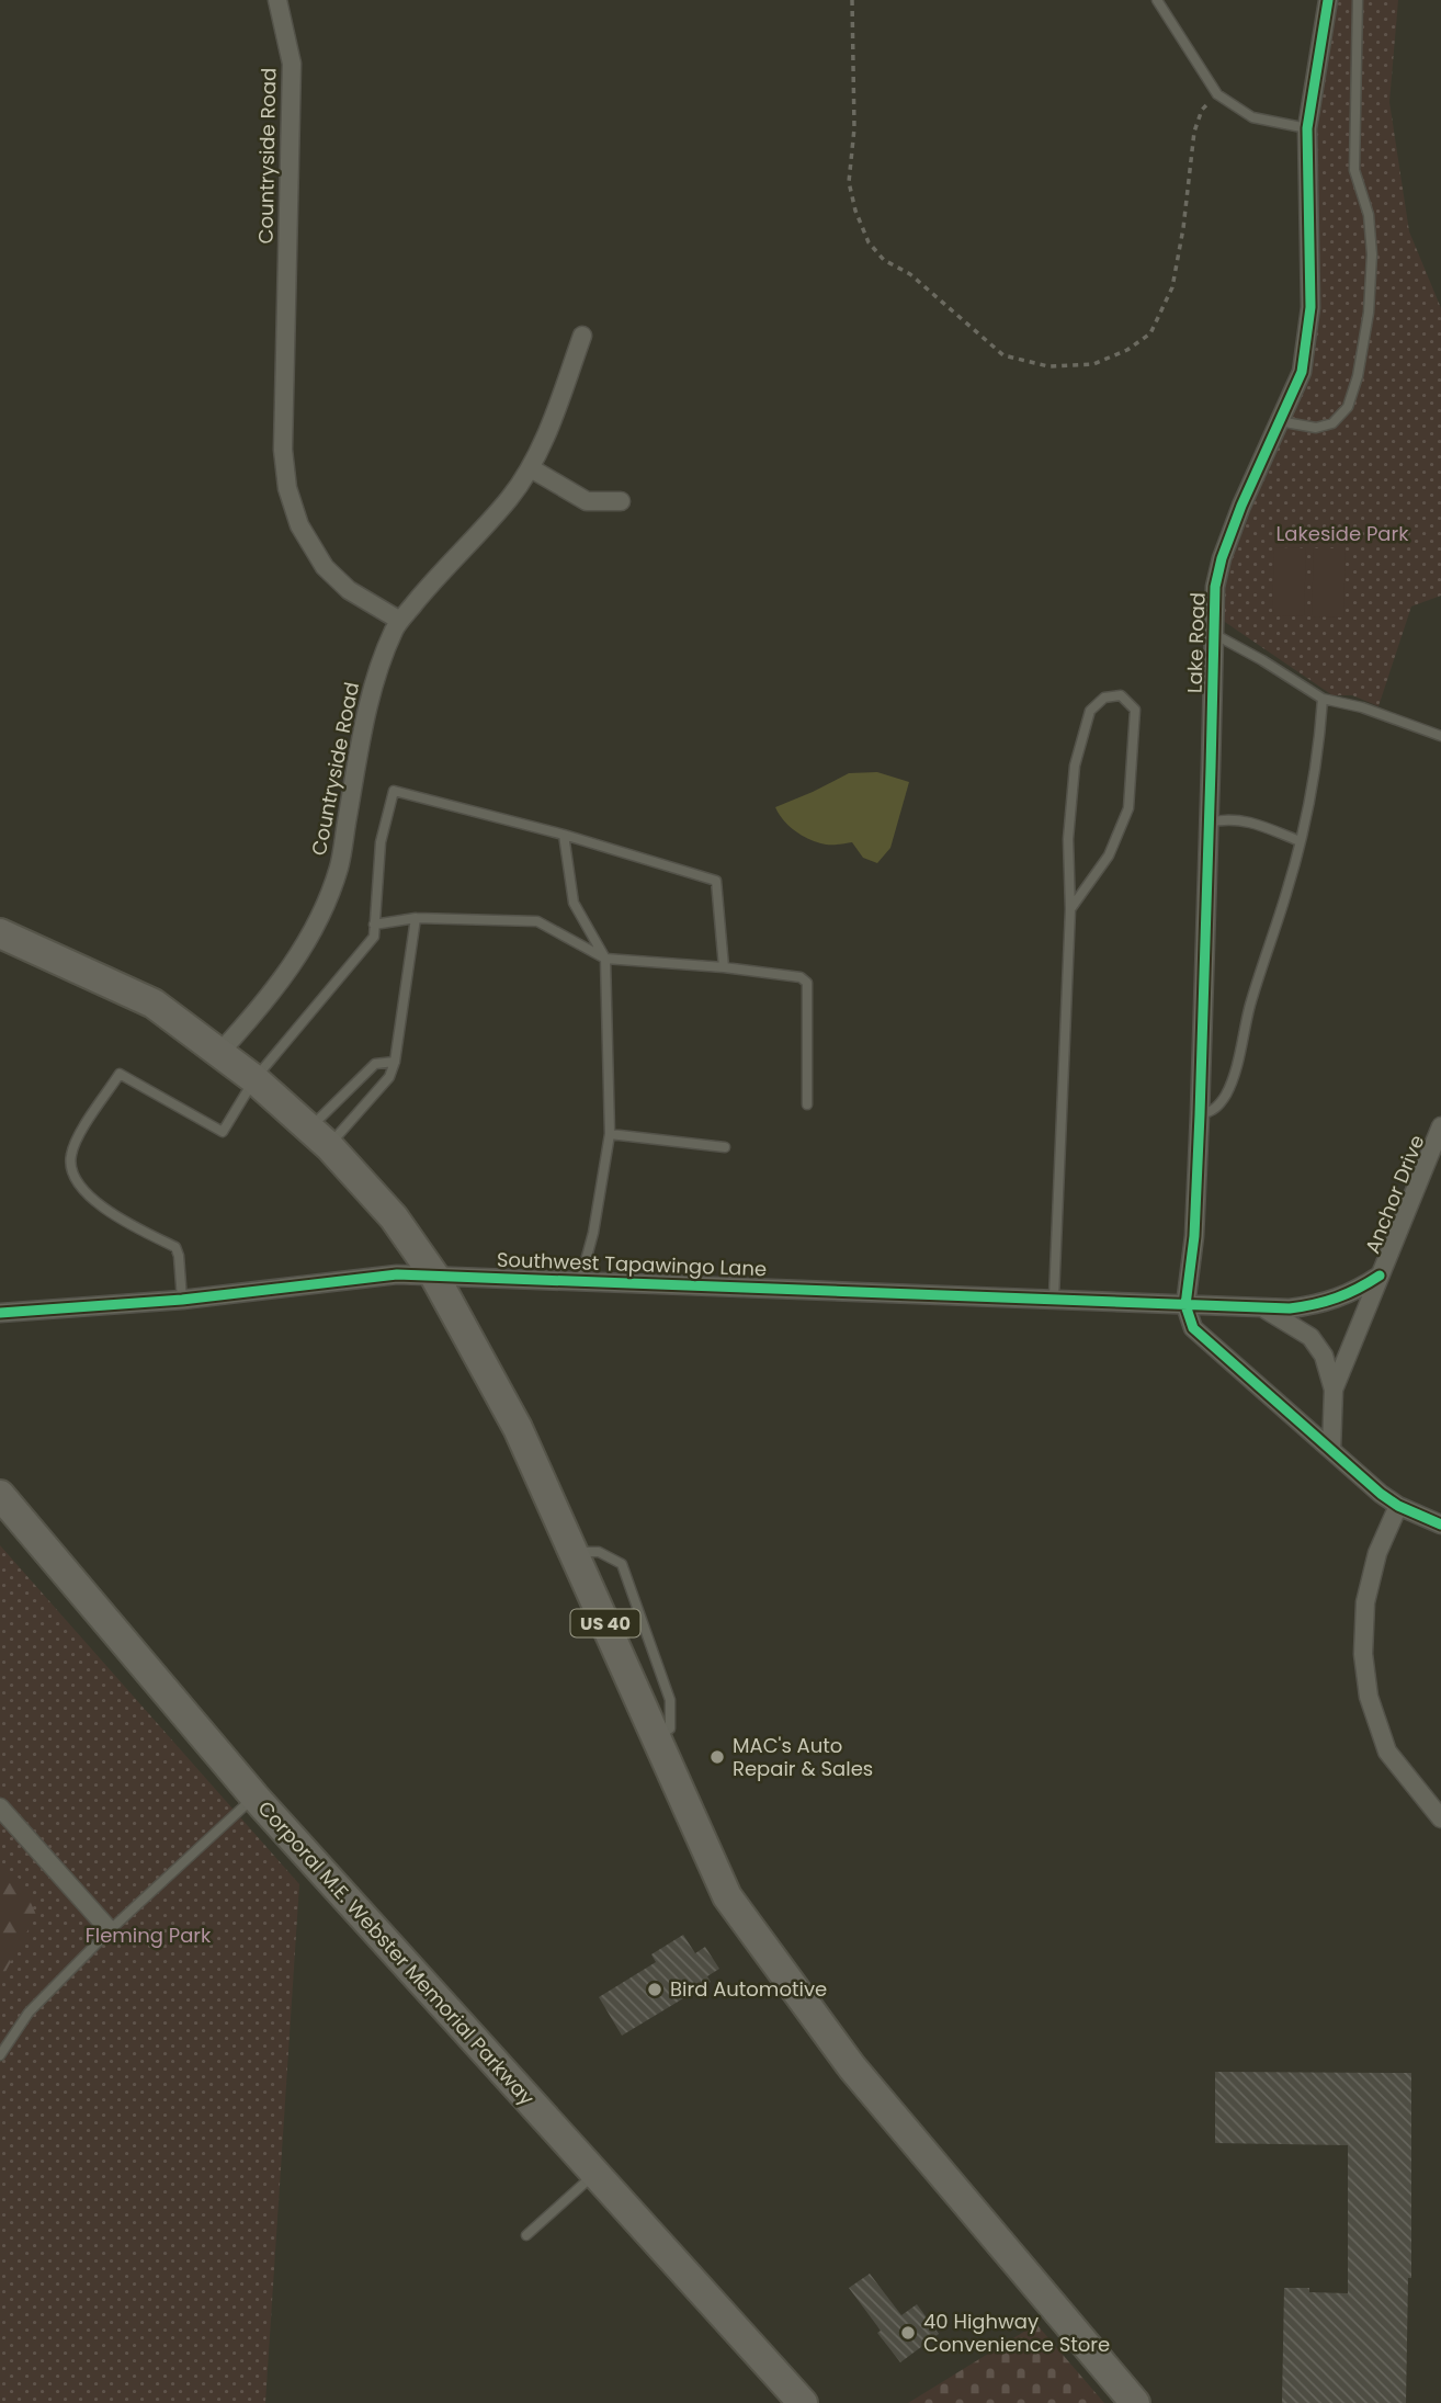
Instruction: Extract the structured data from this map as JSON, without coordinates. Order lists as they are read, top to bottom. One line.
{"streets":{"main road":["US 40","Corporal M.E. Webster Memorial Parkway"],"street":["Countryside Road","Lake Road","Anchor Drive","Southwest Tapawingo Lane"]},"crossings":[["Countryside Road","US 40"],["Lake Road","Southwest Tapawingo Lane"],["Anchor Drive","Southwest Tapawingo Lane"],["Southwest Tapawingo Lane","US 40"]],"parks":["Lakeside Park","Fleming Park"],"places":["MAC's Auto Repair & Sales","Bird Automotive","40 Highway Convenience Store"]}
